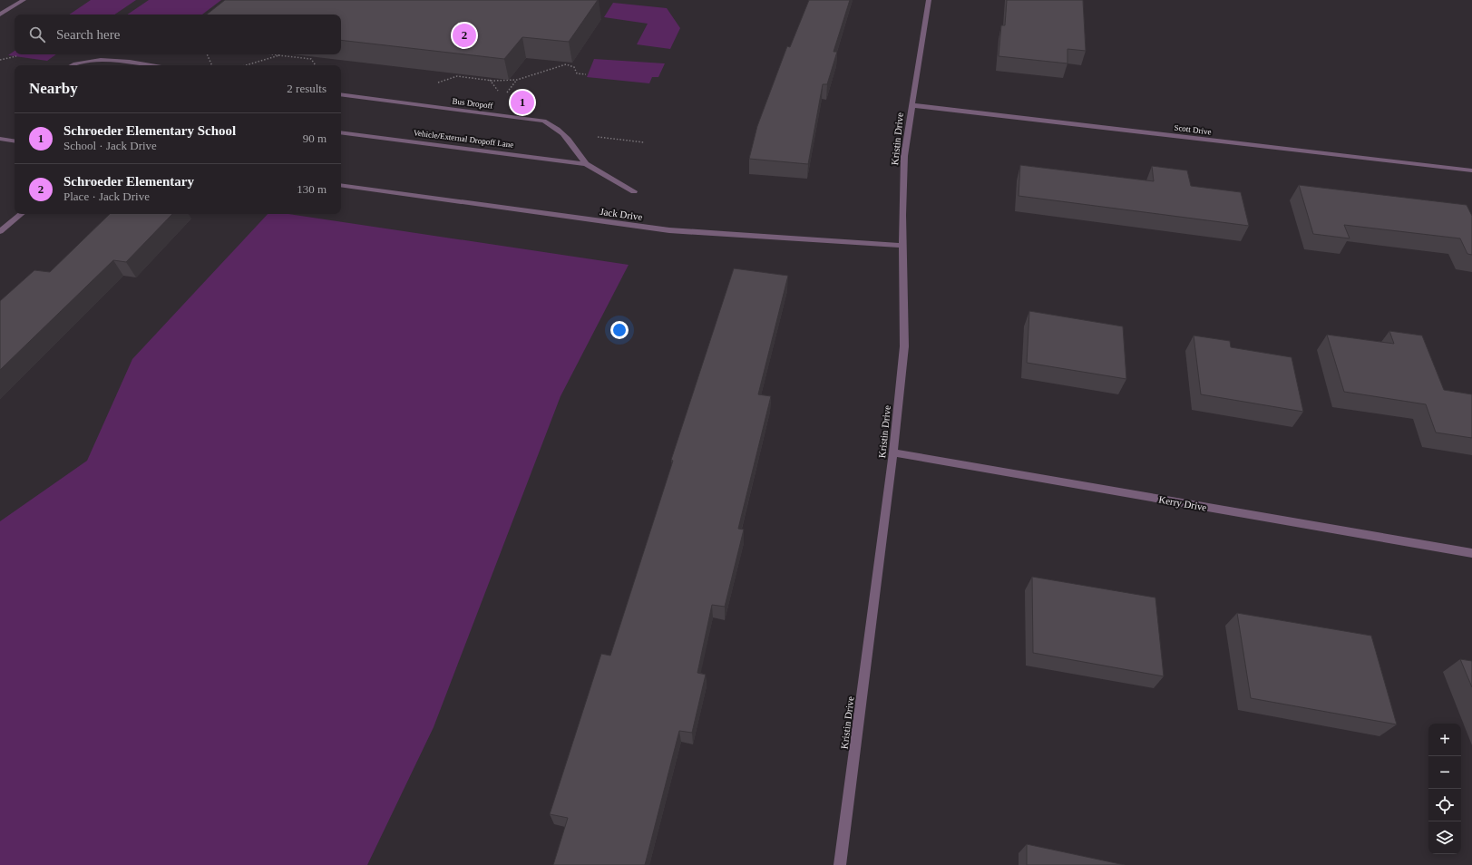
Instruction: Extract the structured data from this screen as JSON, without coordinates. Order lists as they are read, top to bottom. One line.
{"streets":{"street":["Bus Dropoff","Scott Drive","Vehicle/External Dropoff Lane","Kristin Drive","Jack Drive","Kerry Drive"]},"crossings":[["Bus Dropoff","Vehicle/External Dropoff Lane"],["Scott Drive","Kristin Drive"],["Kristin Drive","Jack Drive"],["Kristin Drive","Kerry Drive"]],"page":{"search":"Search here","pins":["2","1"],"heading":["Nearby","2 results"],"list":[{"mark":"1","name":"Schroeder Elementary School","note":"School · Jack Drive","value":"90 m"},{"mark":"2","name":"Schroeder Elementary","note":"Place · Jack Drive","value":"130 m"}],"map_buttons":["+","−"]}}
